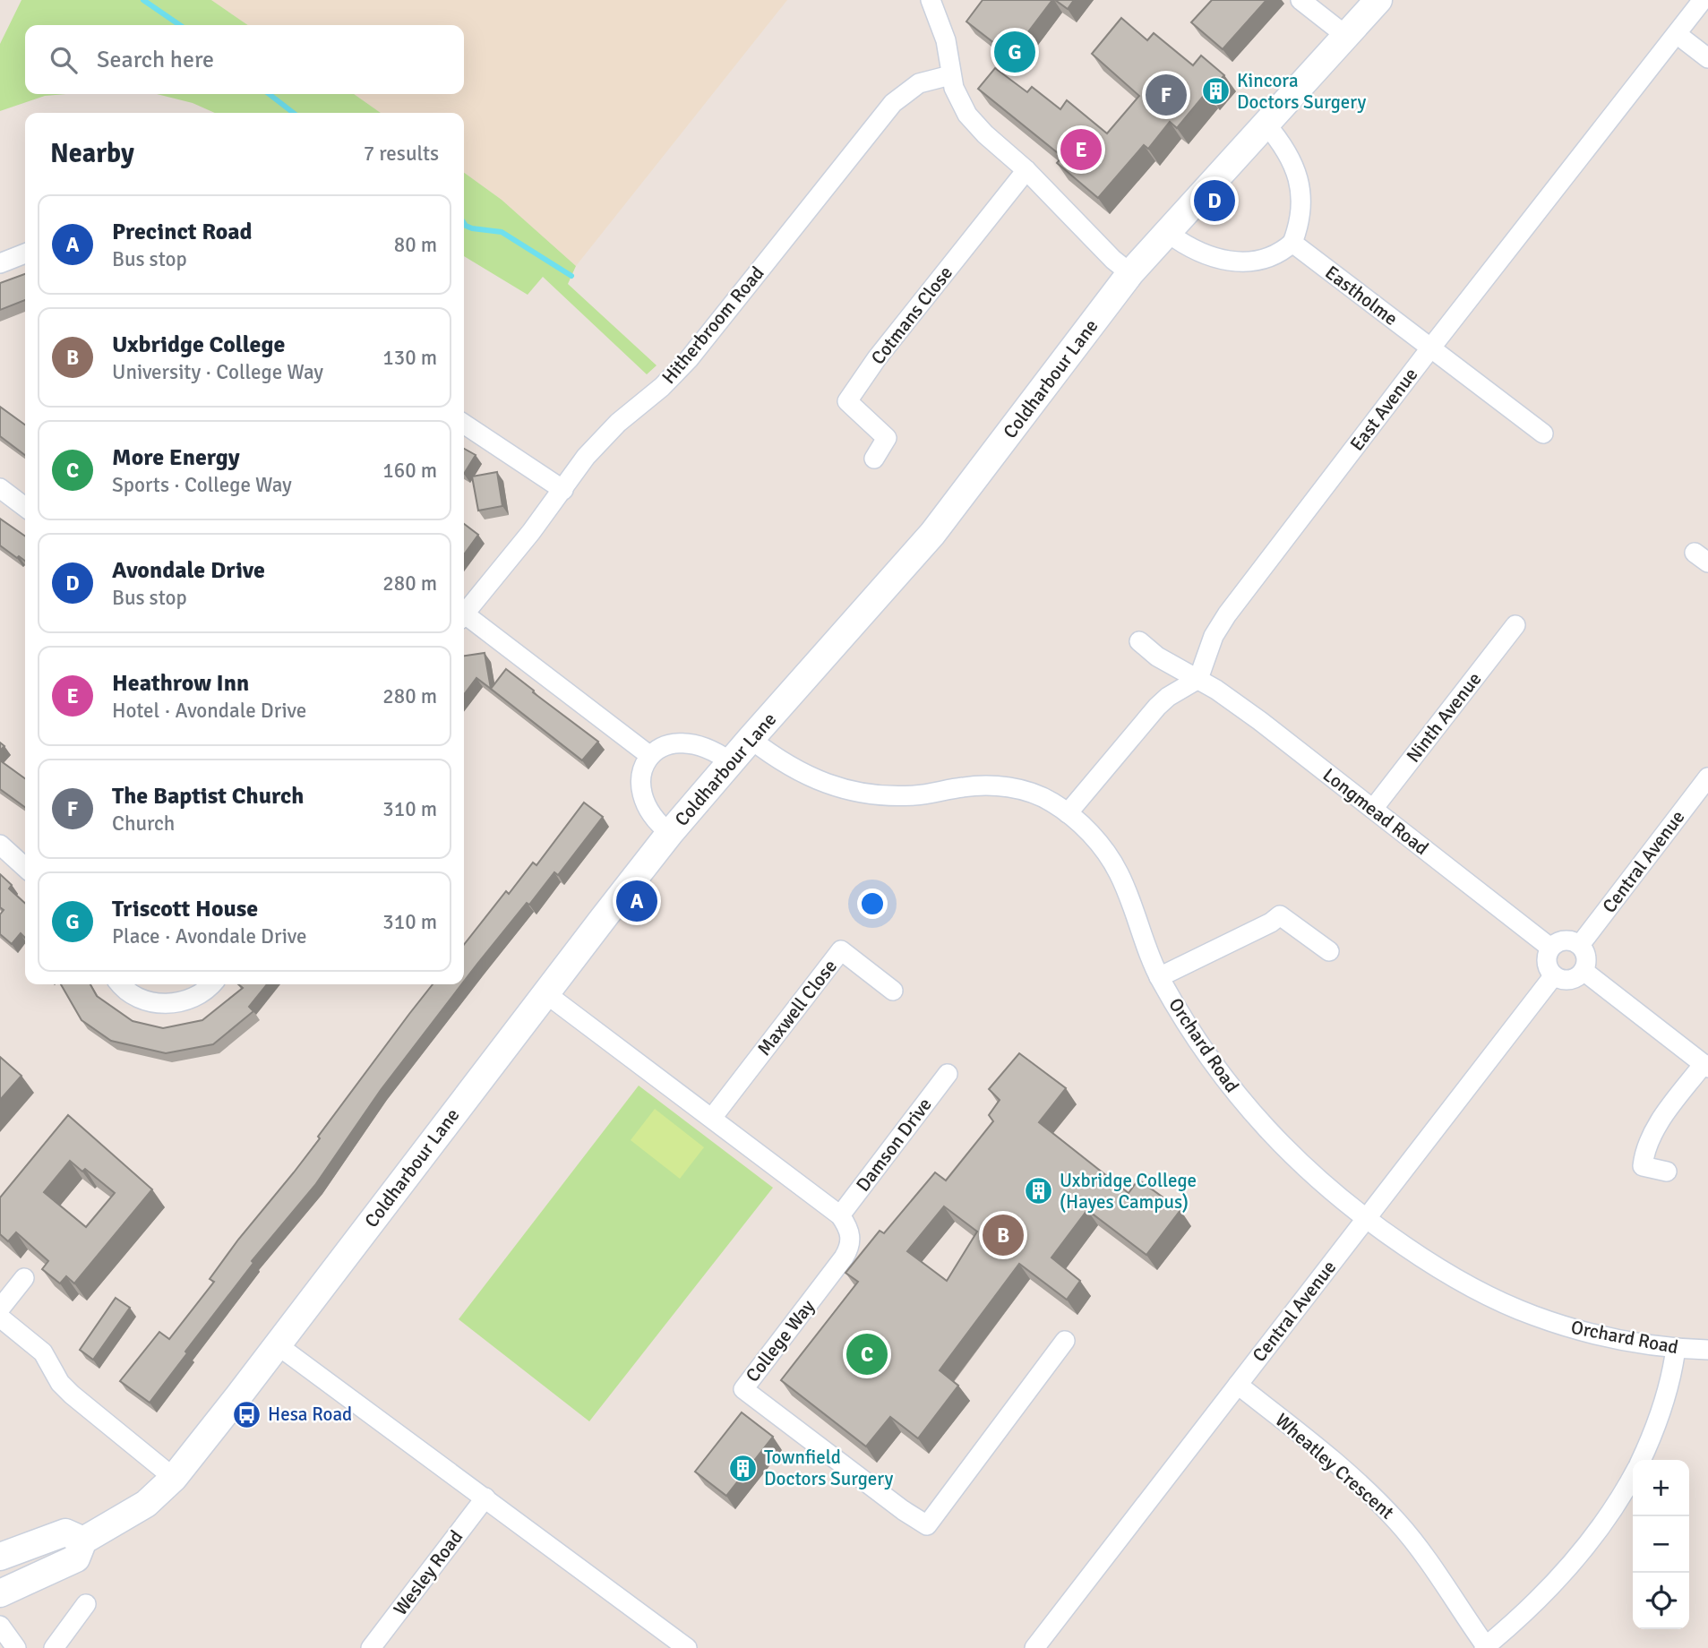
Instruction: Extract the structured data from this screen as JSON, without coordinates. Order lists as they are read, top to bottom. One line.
{"streets":{"street":["Eastholme","Cotmans Close","Hitherbroom Road","Coldharbour Lane","East Avenue","Ninth Avenue","Longmead Road","Central Avenue","Maxwell Close","Orchard Road","Damson Drive","College Way","Wheatley Crescent","Wesley Road"]},"crossings":[["Eastholme","East Avenue"],["Coldharbour Lane","Orchard Road"],["East Avenue","Longmead Road"],["Ninth Avenue","Longmead Road"],["Longmead Road","Central Avenue"],["Central Avenue","Orchard Road"],["Central Avenue","Wheatley Crescent"],["Damson Drive","College Way"]],"places":{"building":["Kincora Doctors Surgery","Uxbridge College (Hayes Campus)","Townfield Doctors Surgery"],"bus stop":["Hesa Road"]},"page":{"search":"Search here","pins":["G","F","E","D","A","B","C"],"heading":["Nearby","7 results"],"list":[{"mark":"A","name":"Precinct Road","note":"Bus stop","value":"80 m"},{"mark":"B","name":"Uxbridge College","note":"University · College Way","value":"130 m"},{"mark":"C","name":"More Energy","note":"Sports · College Way","value":"160 m"},{"mark":"D","name":"Avondale Drive","note":"Bus stop","value":"280 m"},{"mark":"E","name":"Heathrow Inn","note":"Hotel · Avondale Drive","value":"280 m"},{"mark":"F","name":"The Baptist Church","note":"Church","value":"310 m"},{"mark":"G","name":"Triscott House","note":"Place · Avondale Drive","value":"310 m"}],"map_buttons":["+","−"]}}
